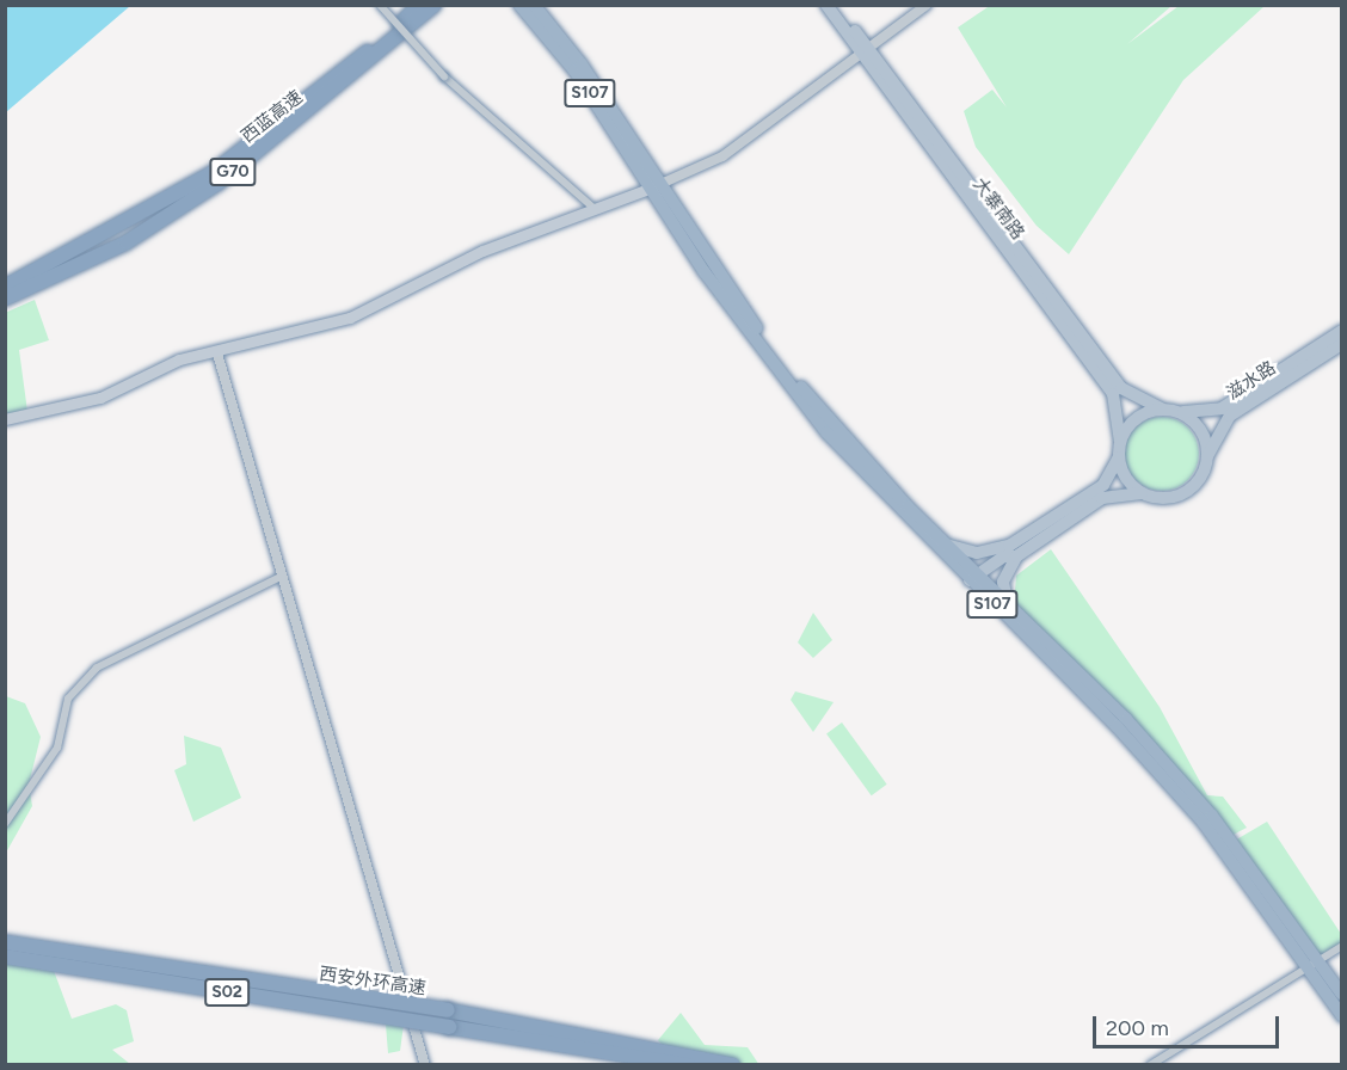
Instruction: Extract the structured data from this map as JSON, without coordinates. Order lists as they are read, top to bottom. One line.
{"streets":{"highway":["S107","西蓝高速","G70","西安外环高速","S02"],"main road":["大寨南路","滋水路"]},"crossings":[["大寨南路","滋水路"]],"scale_bar":"200 m"}
